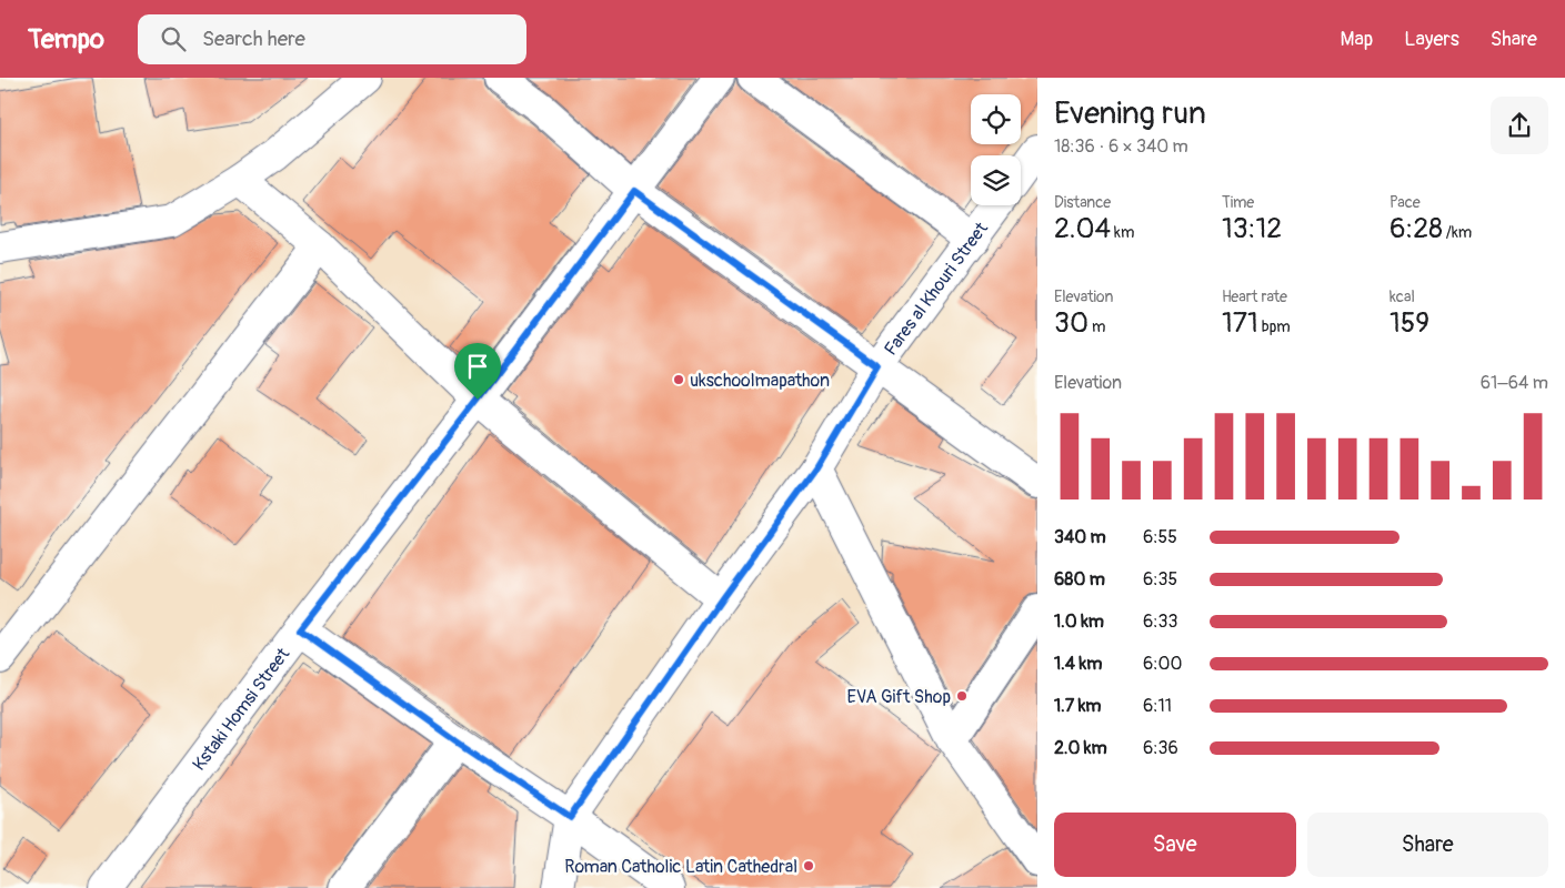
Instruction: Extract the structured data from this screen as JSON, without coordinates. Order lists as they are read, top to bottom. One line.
{"streets":{"street":["Fares al Khouri Street","Kstaki Homsi Street"]},"places":["ukschoolmapathon","EVA Gift Shop","Roman Catholic Latin Cathedral"],"page":{"header":"Tempo","search":"Search here","nav":["Map","Layers","Share"],"heading":["Evening run","18:36 · 6 × 340 m"],"stats":[["Distance","2.04 km"],["Time","13:12"],["Pace","6:28 /km"],["Elevation","30 m"],["Heart rate","171 bpm"],["kcal","159"]],"chart":["Elevation","61–64 m"],"list":[{"name":"340 m","note":"6:55"},{"name":"680 m","note":"6:35"},{"name":"1.0 km","note":"6:33"},{"name":"1.4 km","note":"6:00"},{"name":"1.7 km","note":"6:11"},{"name":"2.0 km","note":"6:36"}],"buttons":["Save","Share"]}}
